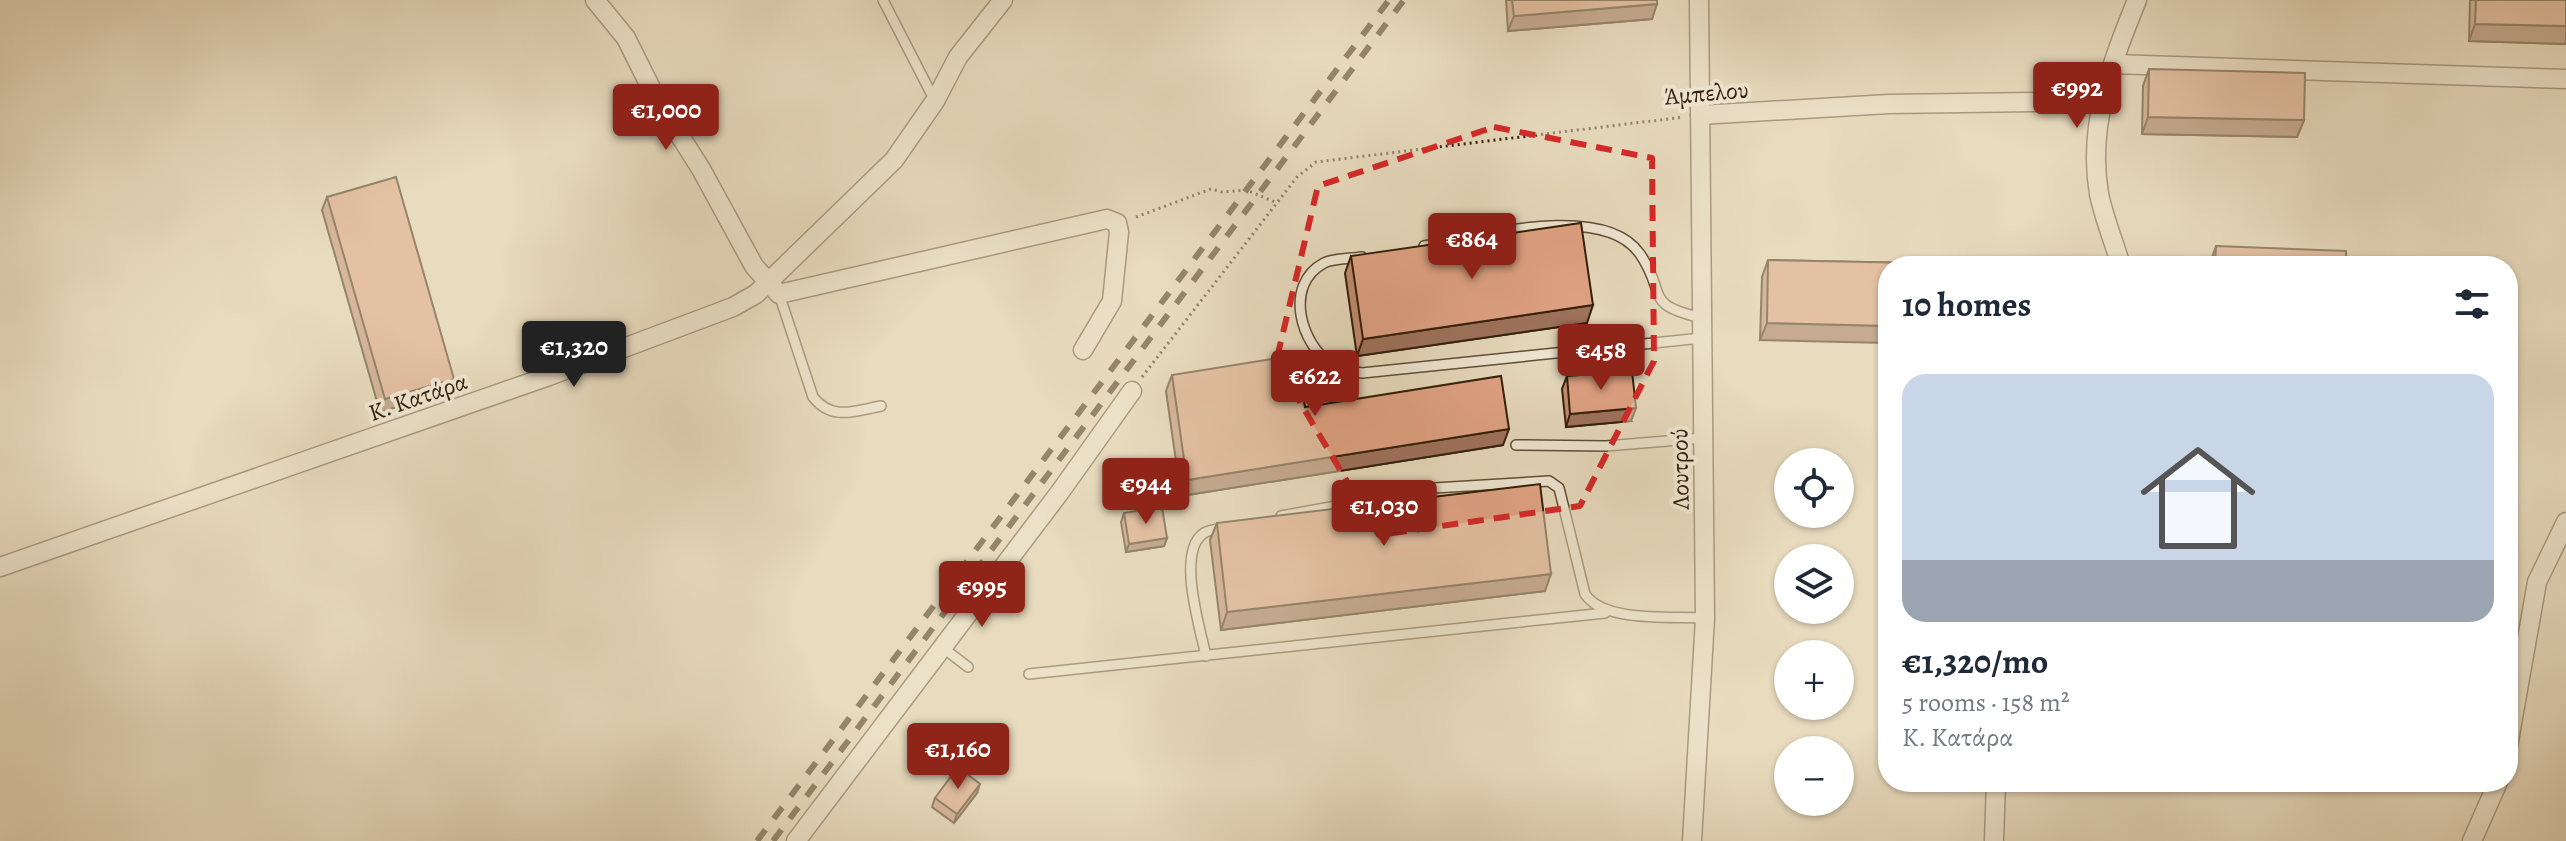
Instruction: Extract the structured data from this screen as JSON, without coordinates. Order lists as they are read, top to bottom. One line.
{"streets":{"street":["Άμπελου","Κ. Κατάρα","Λουτρού"]},"crossings":[["Άμπελου","Λουτρού"]],"page":{"price":["€992","€1,000","€864","€1,320","€458","€622","€944","€1,030","€995","€1,160"],"heading":"10 homes","list":[{"name":"€1,320/mo","note":"5 rooms · 158 m² · Κ. Κατάρα"}],"map_buttons":["+","−"]}}
